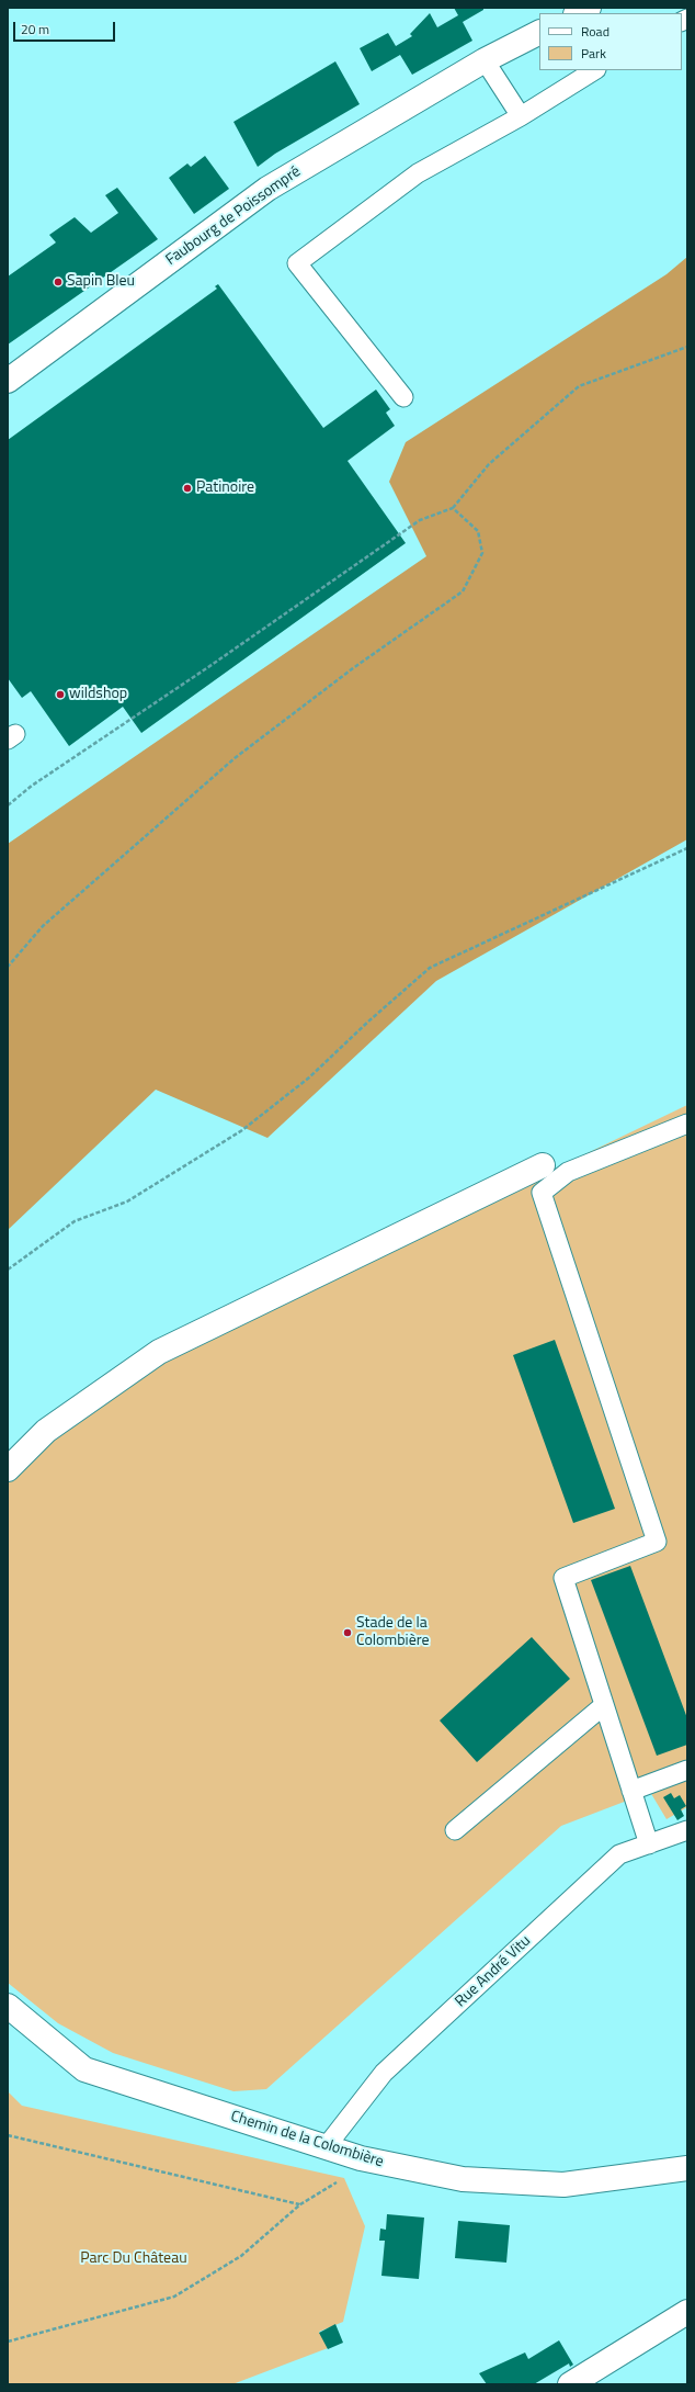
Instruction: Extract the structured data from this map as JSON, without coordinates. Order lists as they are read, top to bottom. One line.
{"streets":{"street":["Faubourg de Poissompré","Chemin de la Colombière"],"lane":["Rue André Vitu"]},"crossings":[["Rue André Vitu","Chemin de la Colombière"]],"parks":["Parc Du Château"],"places":["Sapin Bleu","Patinoire","wildshop","Stade de la Colombière"],"legend":["Road","Park"],"scale_bar":"20 m"}
